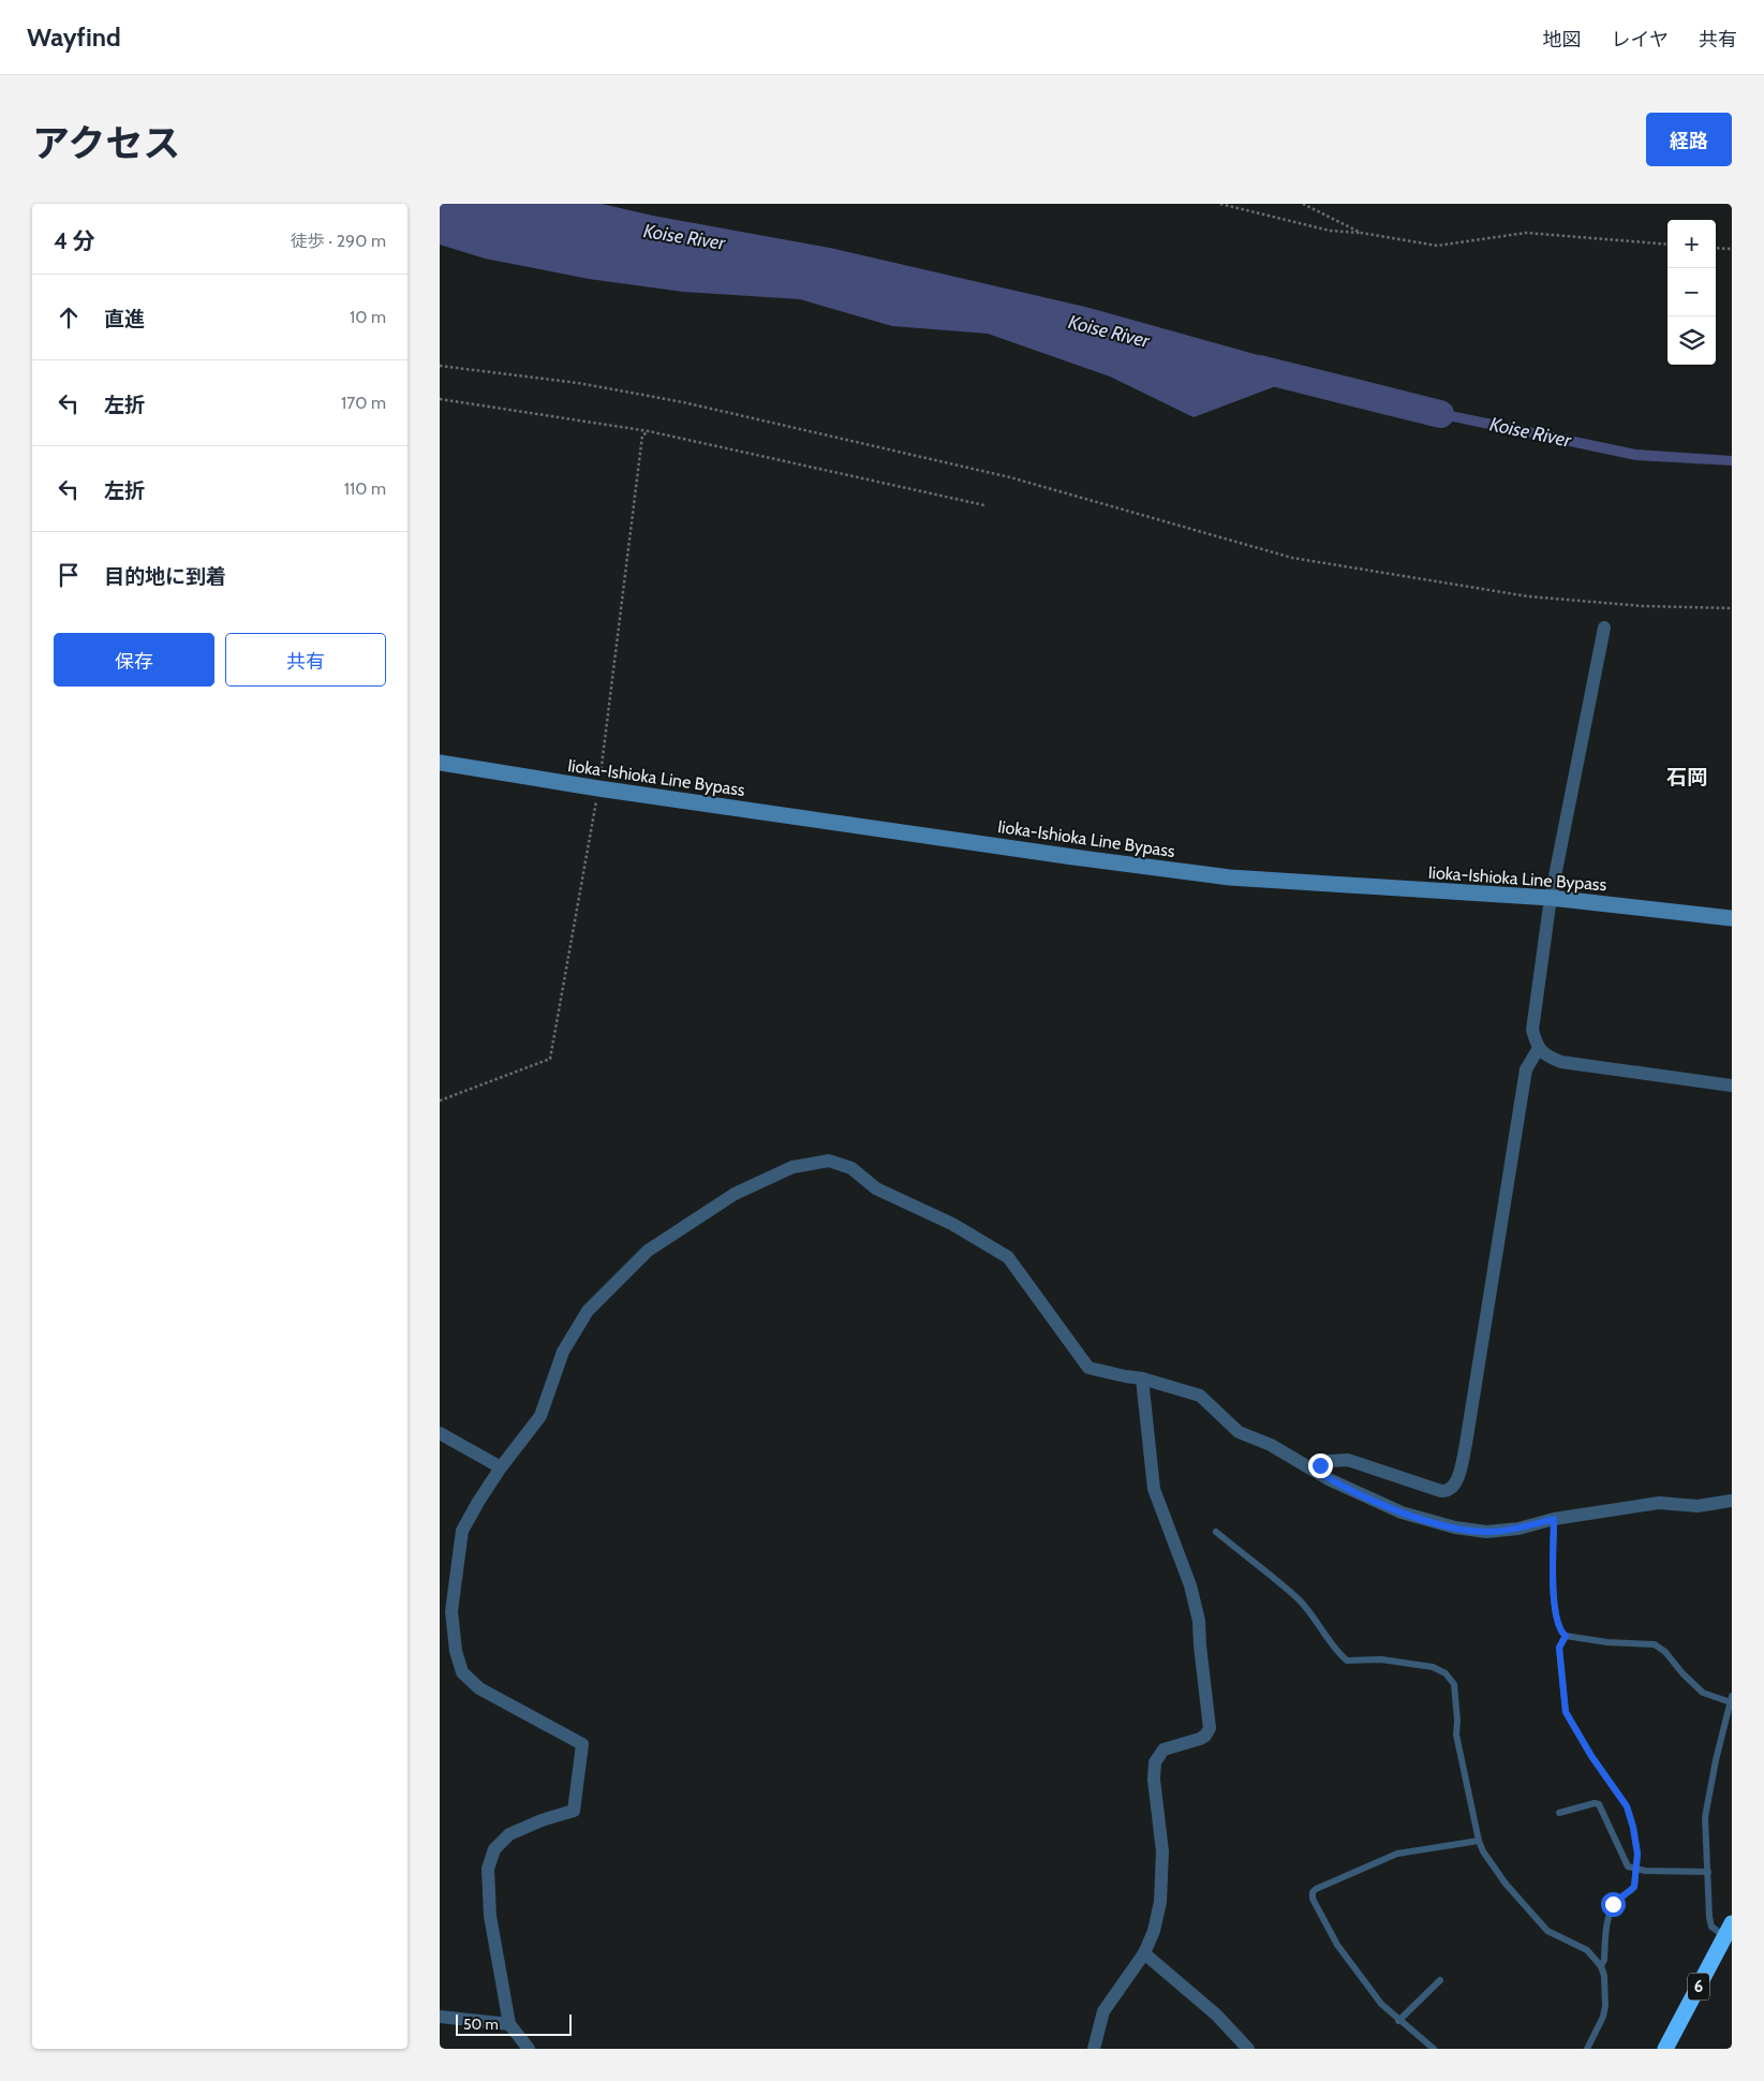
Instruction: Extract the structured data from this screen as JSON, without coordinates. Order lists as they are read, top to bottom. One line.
{"streets":{"highway":["6"],"main road":["Iioka-Ishioka Line Bypass"]},"districts":["石岡"],"water":["Koise River"],"scale_bar":"50 m","page":{"header":"Wayfind","nav":["地図","レイヤ","共有"],"title":"アクセス","buttons":["経路",["保存","共有"]],"heading":["4 分","徒歩 · 290 m"],"map_buttons":["+","−"],"list":[["直進","10 m"],["左折","170 m"],["左折","110 m"],"目的地に到着"],"scale":"50 m"}}
